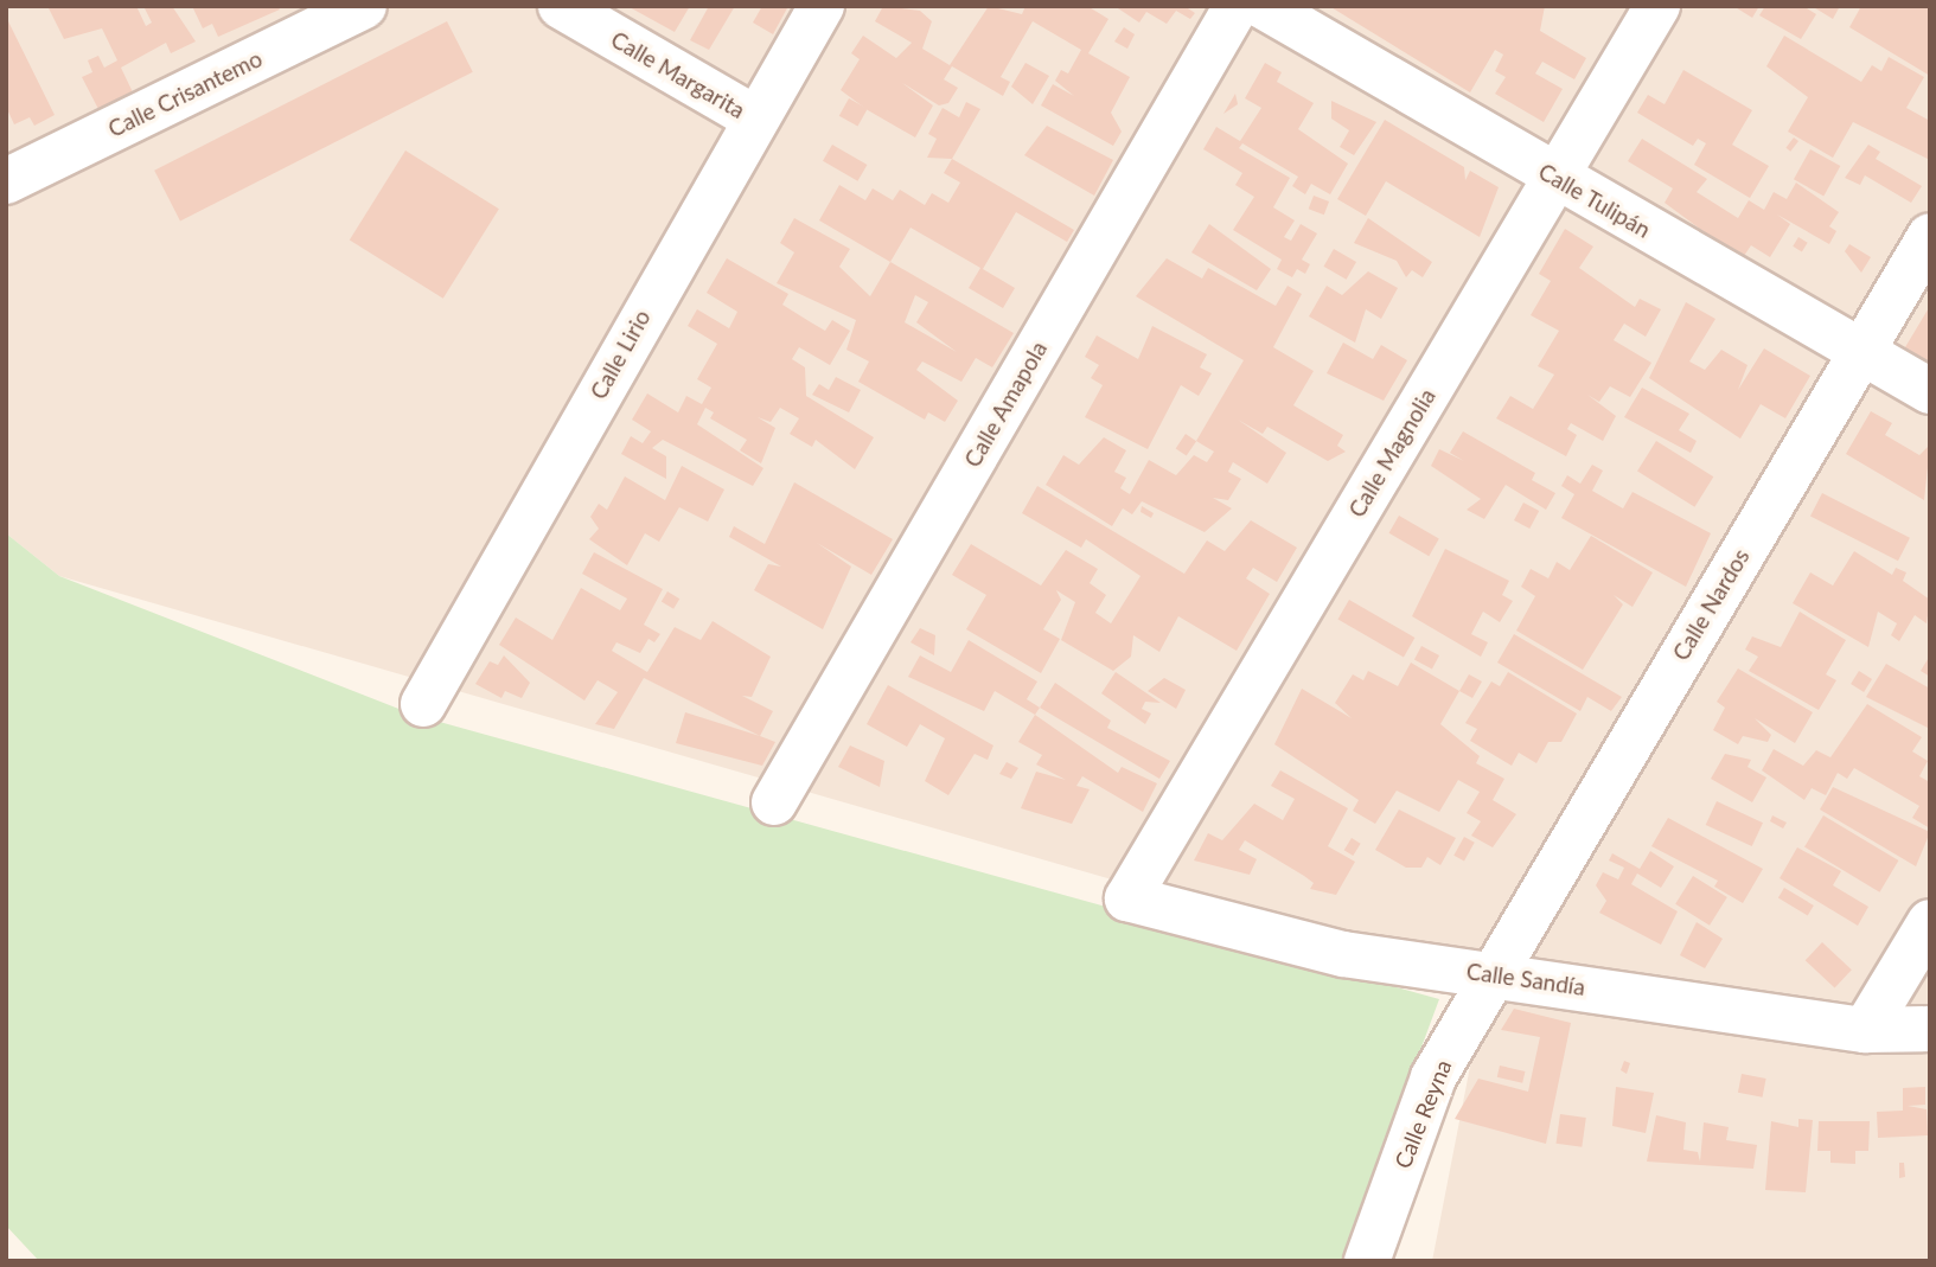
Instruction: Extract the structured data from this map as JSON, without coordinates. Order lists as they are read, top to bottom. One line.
{"streets":{"street":["Calle Margarita","Calle Crisantemo","Calle Tulipán","Calle Lirio","Calle Amapola","Calle Magnolia","Calle Nardos","Calle Sandía","Calle Reyna"]},"crossings":[["Calle Margarita","Calle Lirio"],["Calle Tulipán","Calle Magnolia"],["Calle Tulipán","Calle Nardos"],["Calle Magnolia","Calle Sandía"],["Calle Nardos","Calle Sandía"],["Calle Nardos","Calle Reyna"],["Calle Sandía","Calle Reyna"]]}
